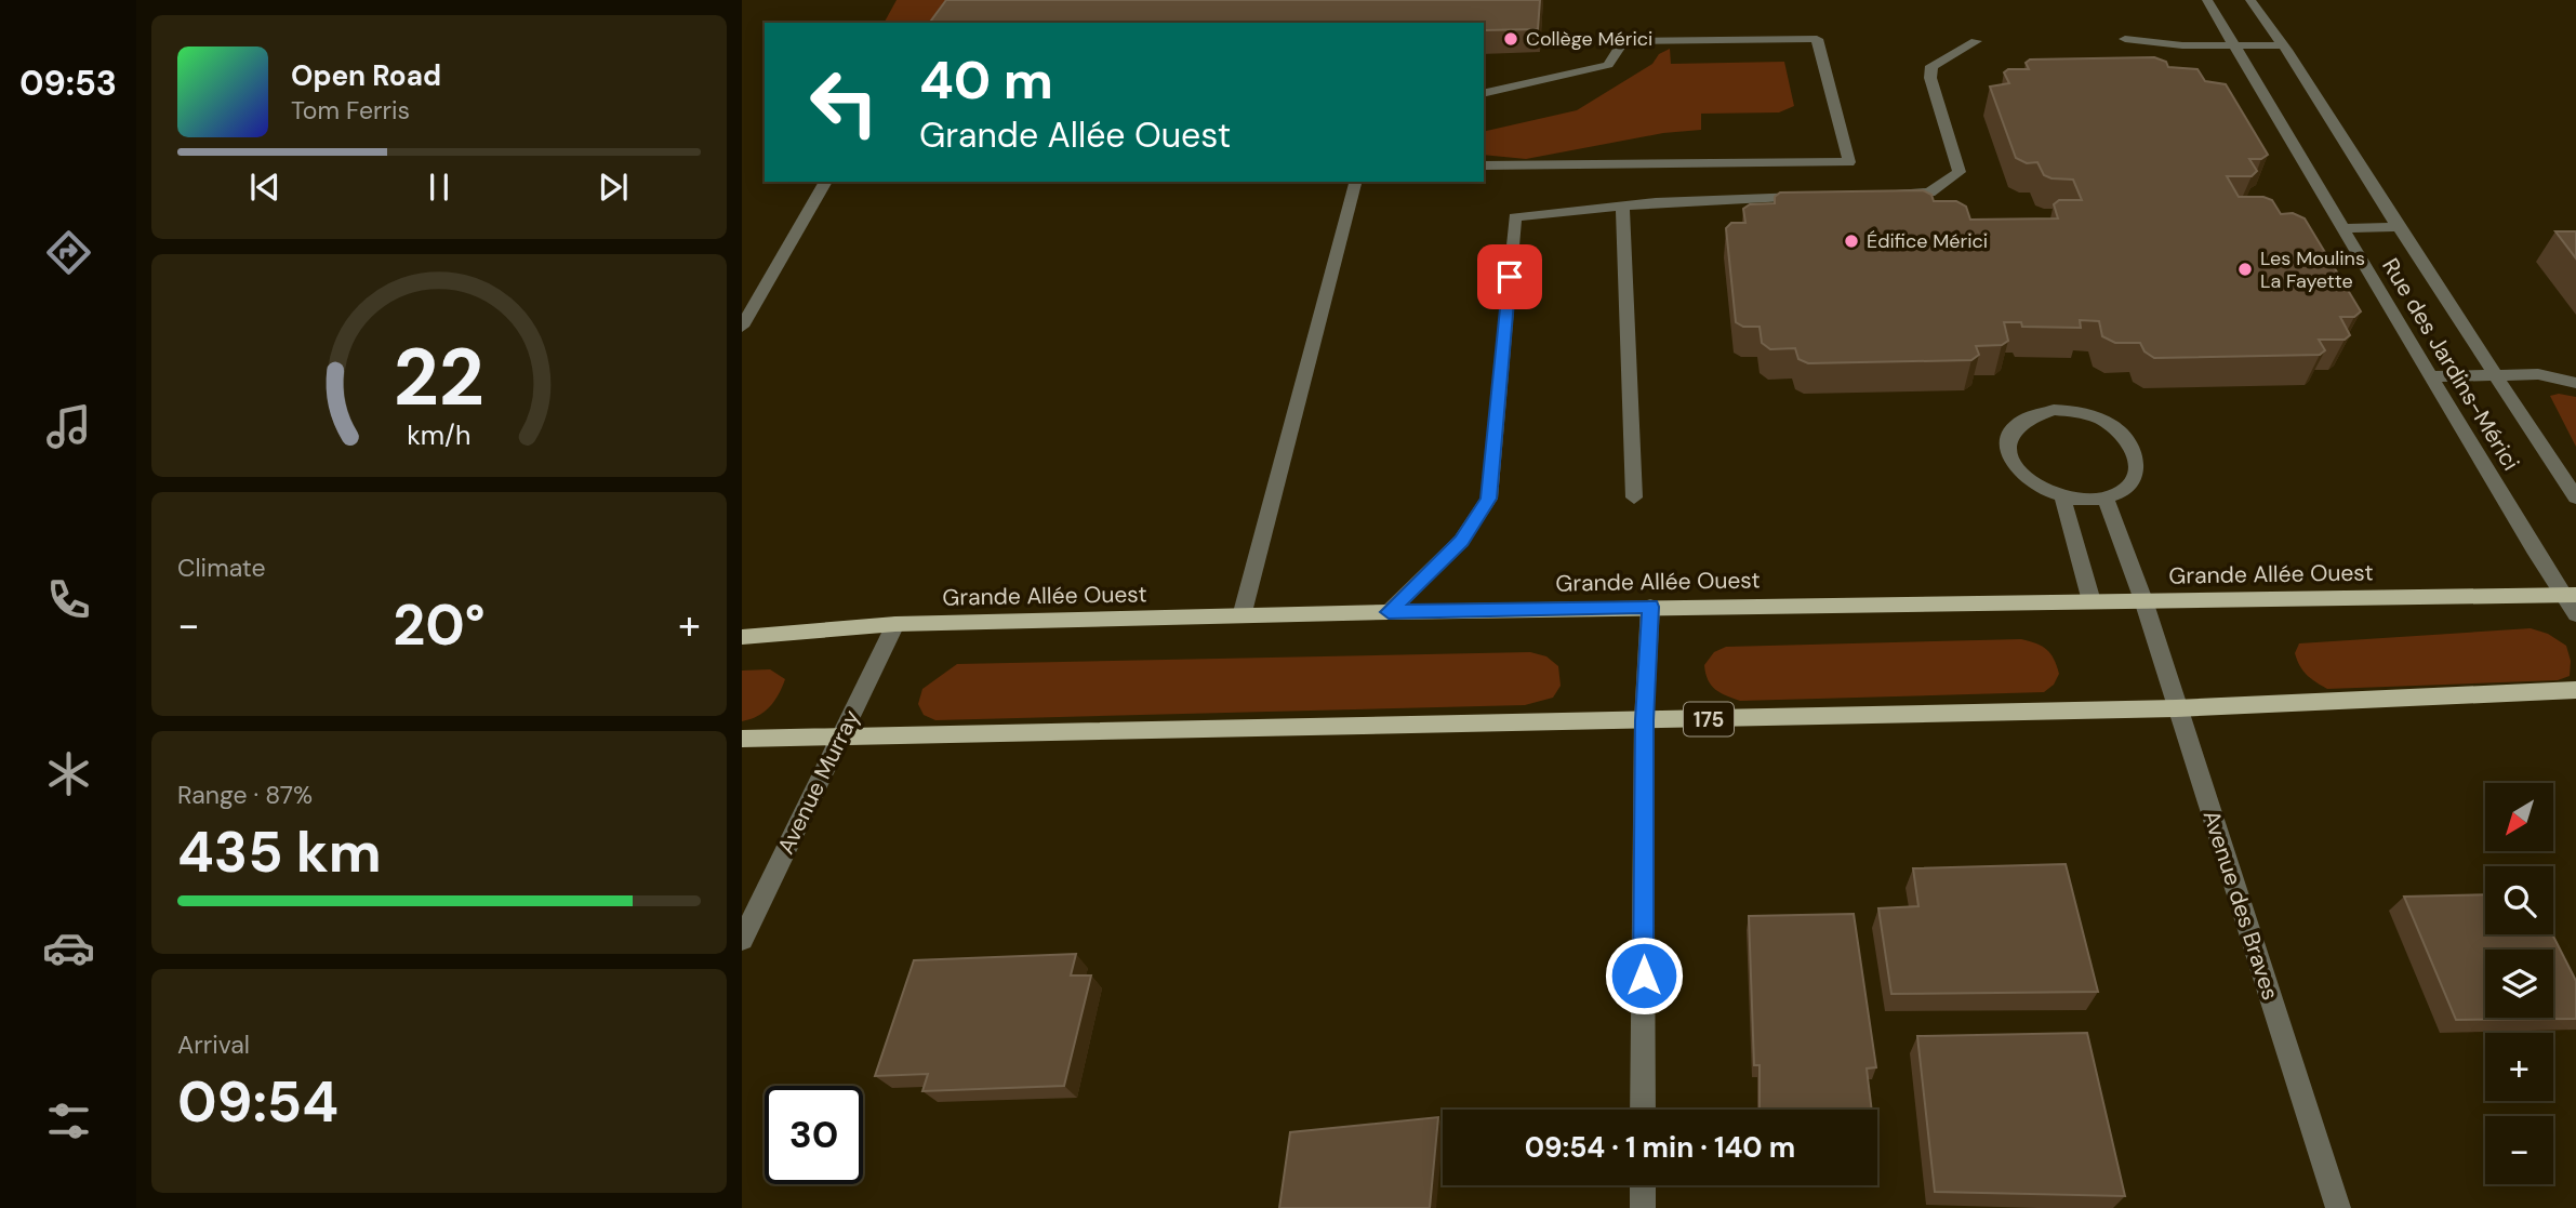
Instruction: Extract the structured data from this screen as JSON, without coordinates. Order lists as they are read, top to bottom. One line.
{"streets":{"main road":["Grande Allée Ouest","175"],"street":["Rue des Jardins-Mérici","Avenue Murray","Avenue des Braves"]},"crossings":[["Rue des Jardins-Mérici","Grande Allée Ouest"],["Grande Allée Ouest","Avenue Murray"],["Grande Allée Ouest","Avenue des Braves"],["175","Avenue Murray"],["175","Avenue des Braves"]],"places":["Collège Mérici","Édifice Mérici","Les Moulins La Fayette"],"north":"bottom left","page":{"tabs":"09:53","turn":["40 m","Grande Allée Ouest"],"song":["Open Road","Tom Ferris"],"tile":["Climate",["Range · 87%","435 km"],["Arrival","09:54"]],"heat":["−","20°","+"],"map_buttons":["+","−"],"limit":"30","trip":"09:54 · 1 min · 140 m","gauge":["22","km/h"]}}
